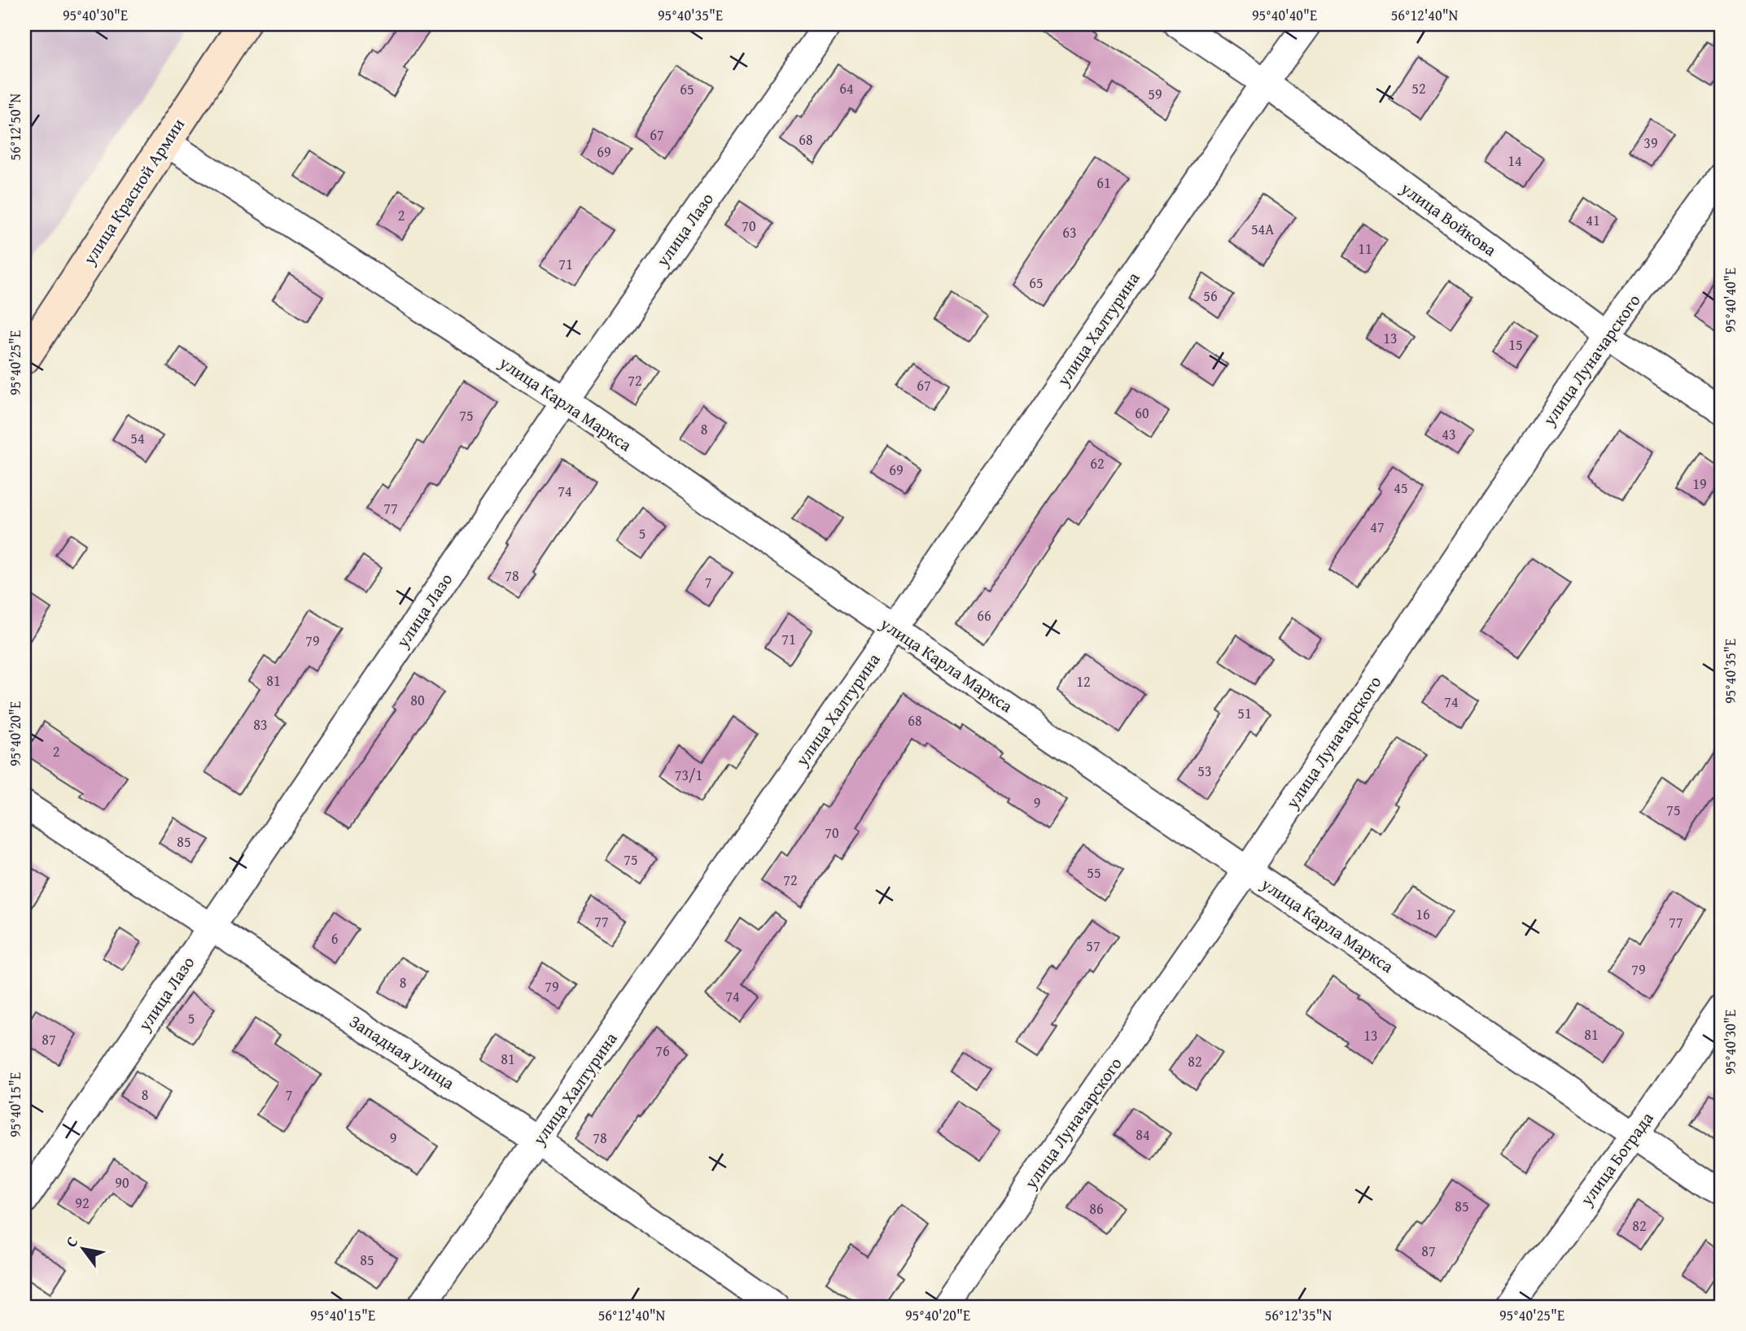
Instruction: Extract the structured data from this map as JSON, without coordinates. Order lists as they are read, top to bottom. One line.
{"streets":{"street":["улица Красной Армии","улица Войкова","улица Лазо","улица Халтурина","улица Луначарского","улица Карла Маркса","Западная улица","улица Бограда"]},"crossings":[["улица Красной Армии","улица Карла Маркса"],["улица Войкова","улица Халтурина"],["улица Войкова","улица Луначарского"],["улица Лазо","улица Карла Маркса"],["улица Лазо","Западная улица"],["улица Халтурина","улица Карла Маркса"],["улица Халтурина","Западная улица"],["улица Луначарского","улица Карла Маркса"],["улица Карла Маркса","улица Бограда"]],"house_numbers":["64","52","65","59","67","68","39","69","14","61","2","41","70","54А","63","11","71","65","56","13","15","72","67","60","75","8","43","54","62","69","19","45","74","77","47","5","78","7","66","71","79","81","12","80","74","51","68","83","2","53","73/1","9","75","70","85","75","55","72","16","77","77","6","57","79","8","79","74","5","81","13","87","76","81","82","8","7","84","9","78","90","92","85","86","82","87","85"],"north":"top left","coordinates":["95°40'30\"E","95°40'35\"E","95°40'40\"E","56°12'40\"N","56°12'50\"N","95°40'25\"E","95°40'20\"E","95°40'15\"E","56°12'35\"N"]}
